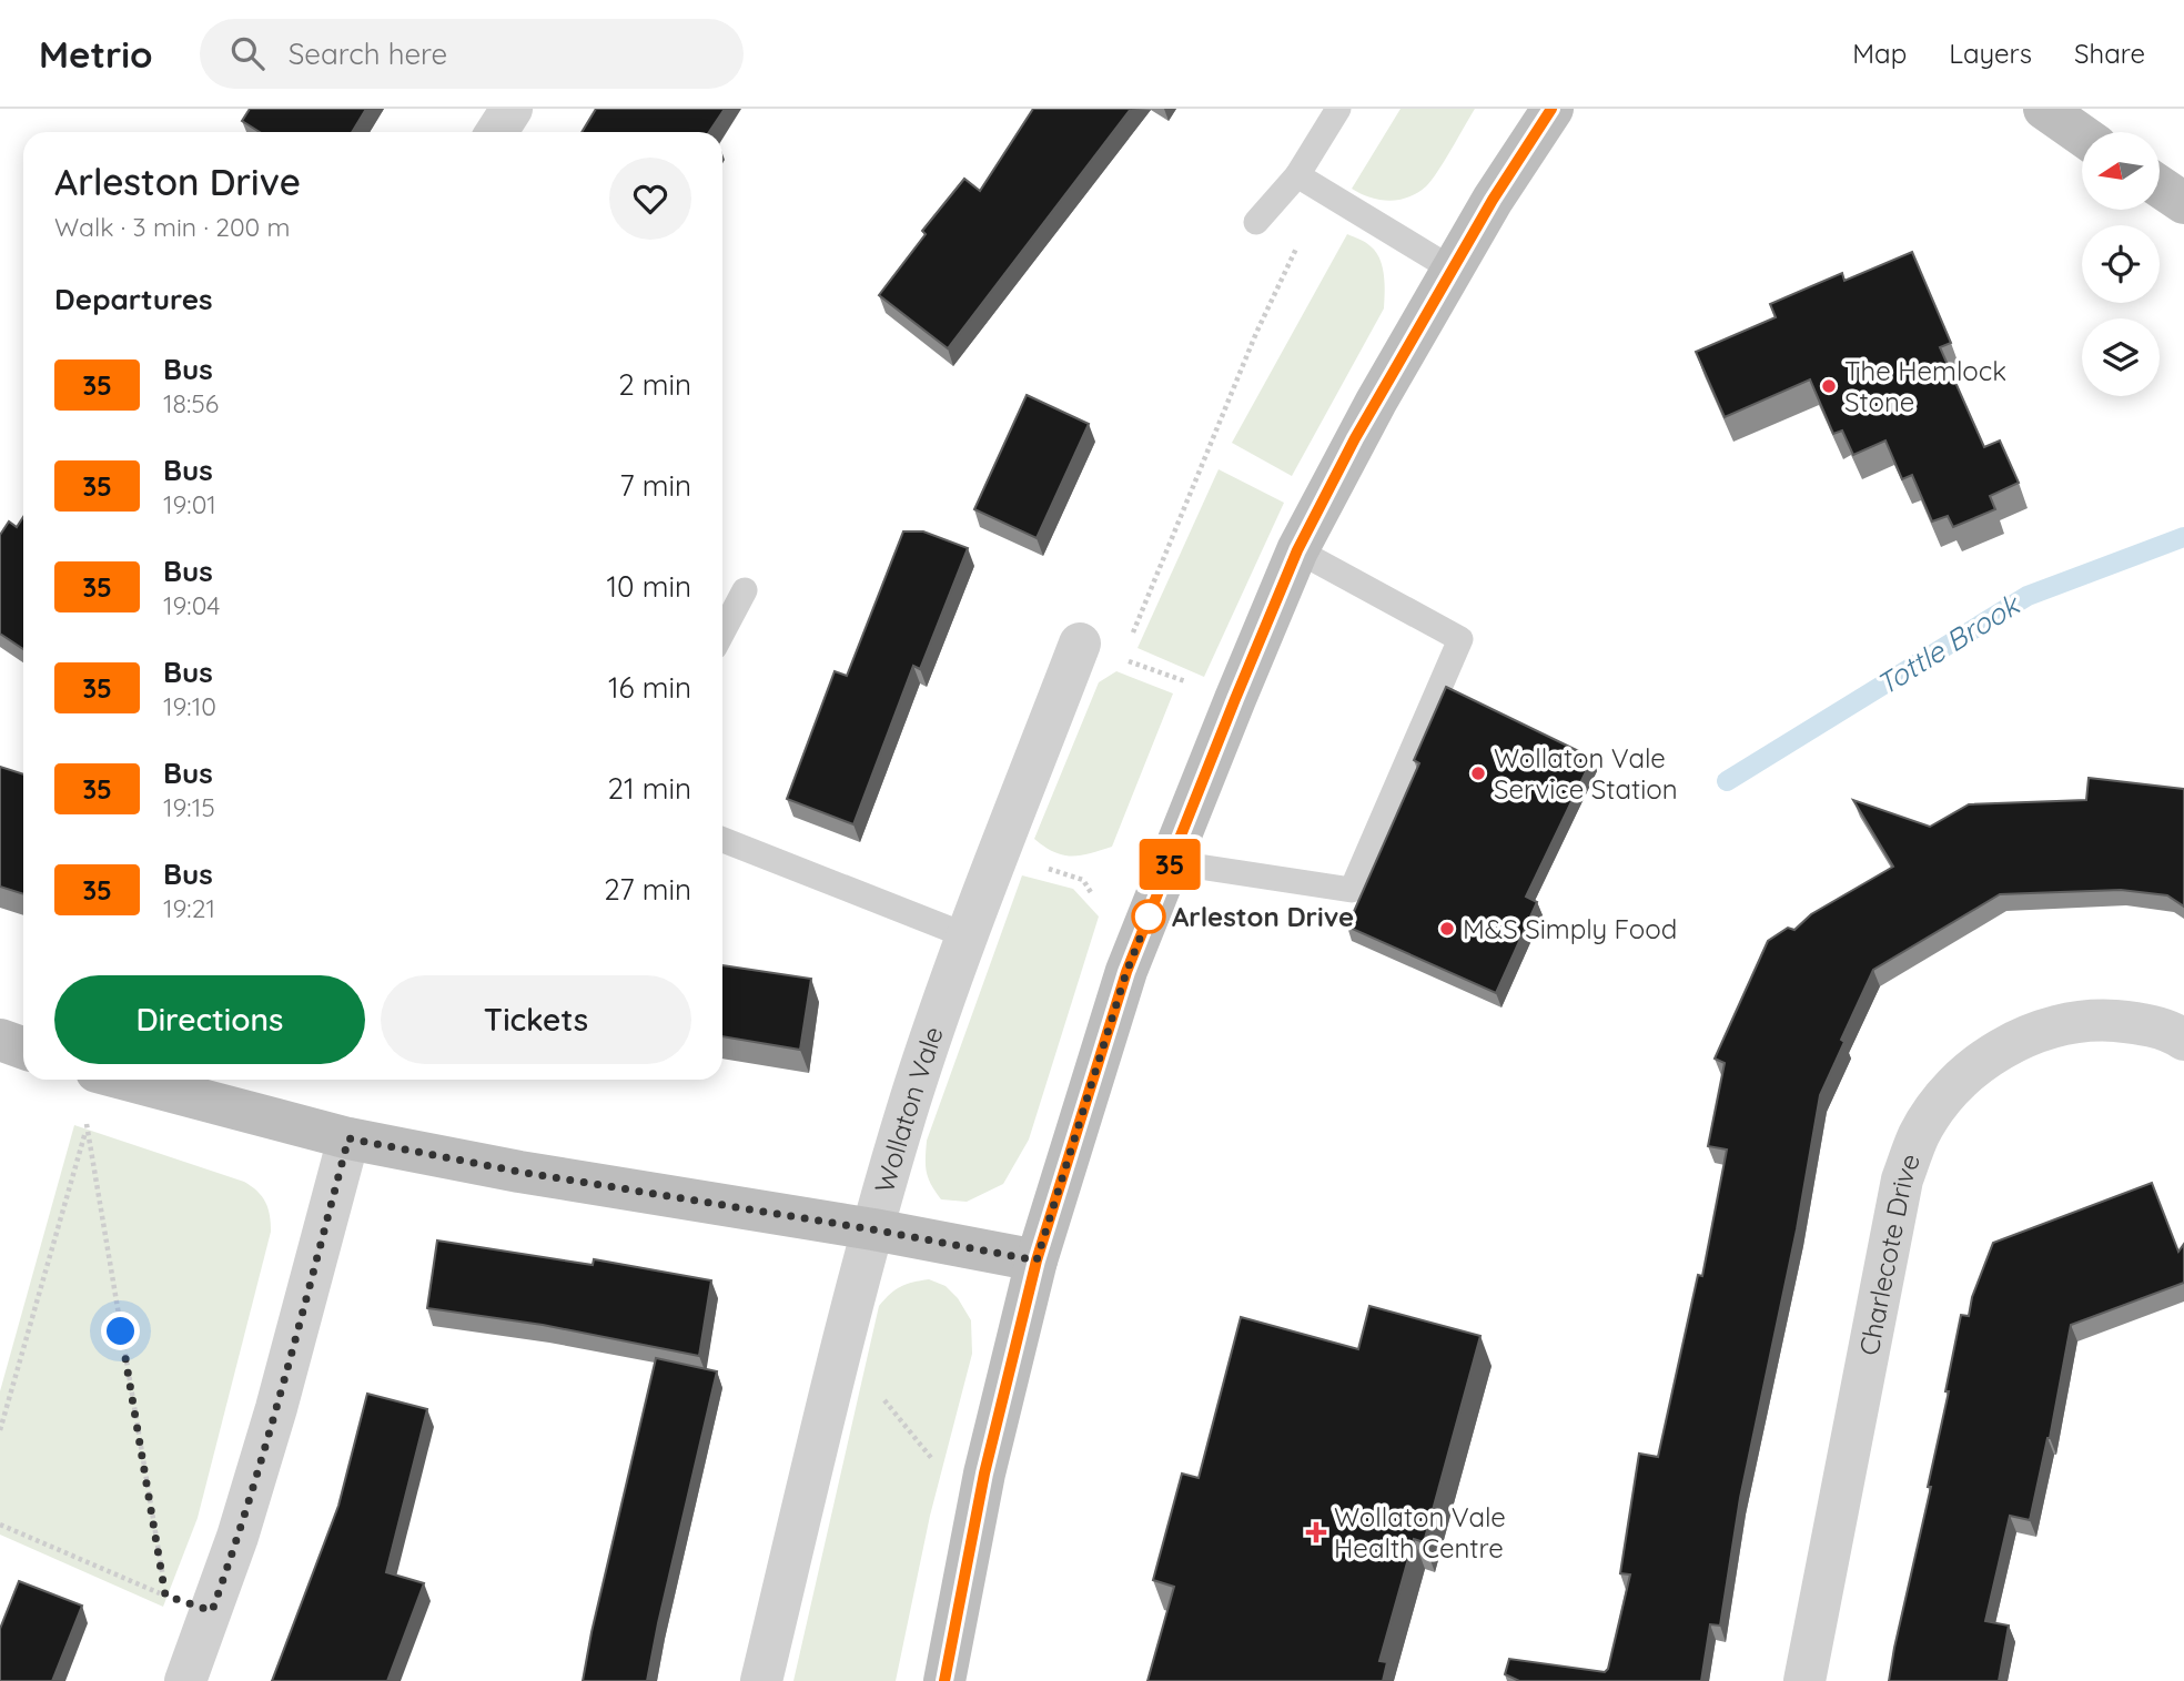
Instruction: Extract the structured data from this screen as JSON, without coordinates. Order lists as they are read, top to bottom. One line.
{"streets":{"street":["Wollaton Vale","Charlecote Drive"]},"water":["Tottle Brook"],"places":{"other":["The Hemlock Stone","Wollaton Vale Service Station","Arleston Drive","M&S Simply Food"],"health":["Wollaton Vale Health Centre"]},"lines":["bus line 35"],"north":"left","page":{"header":"Metrio","search":"Search here","nav":["Map","Layers","Share"],"on_map":"35","heading":[["Arleston Drive","Walk · 3 min · 200 m"],"Departures"],"list":[{"mark":"35","name":"Bus","note":"18:56","value":"2 min"},{"mark":"35","name":"Bus","note":"19:01","value":"7 min"},{"mark":"35","name":"Bus","note":"19:04","value":"10 min"},{"mark":"35","name":"Bus","note":"19:10","value":"16 min"},{"mark":"35","name":"Bus","note":"19:15","value":"21 min"},{"mark":"35","name":"Bus","note":"19:21","value":"27 min"}],"buttons":["Directions","Tickets"]}}
